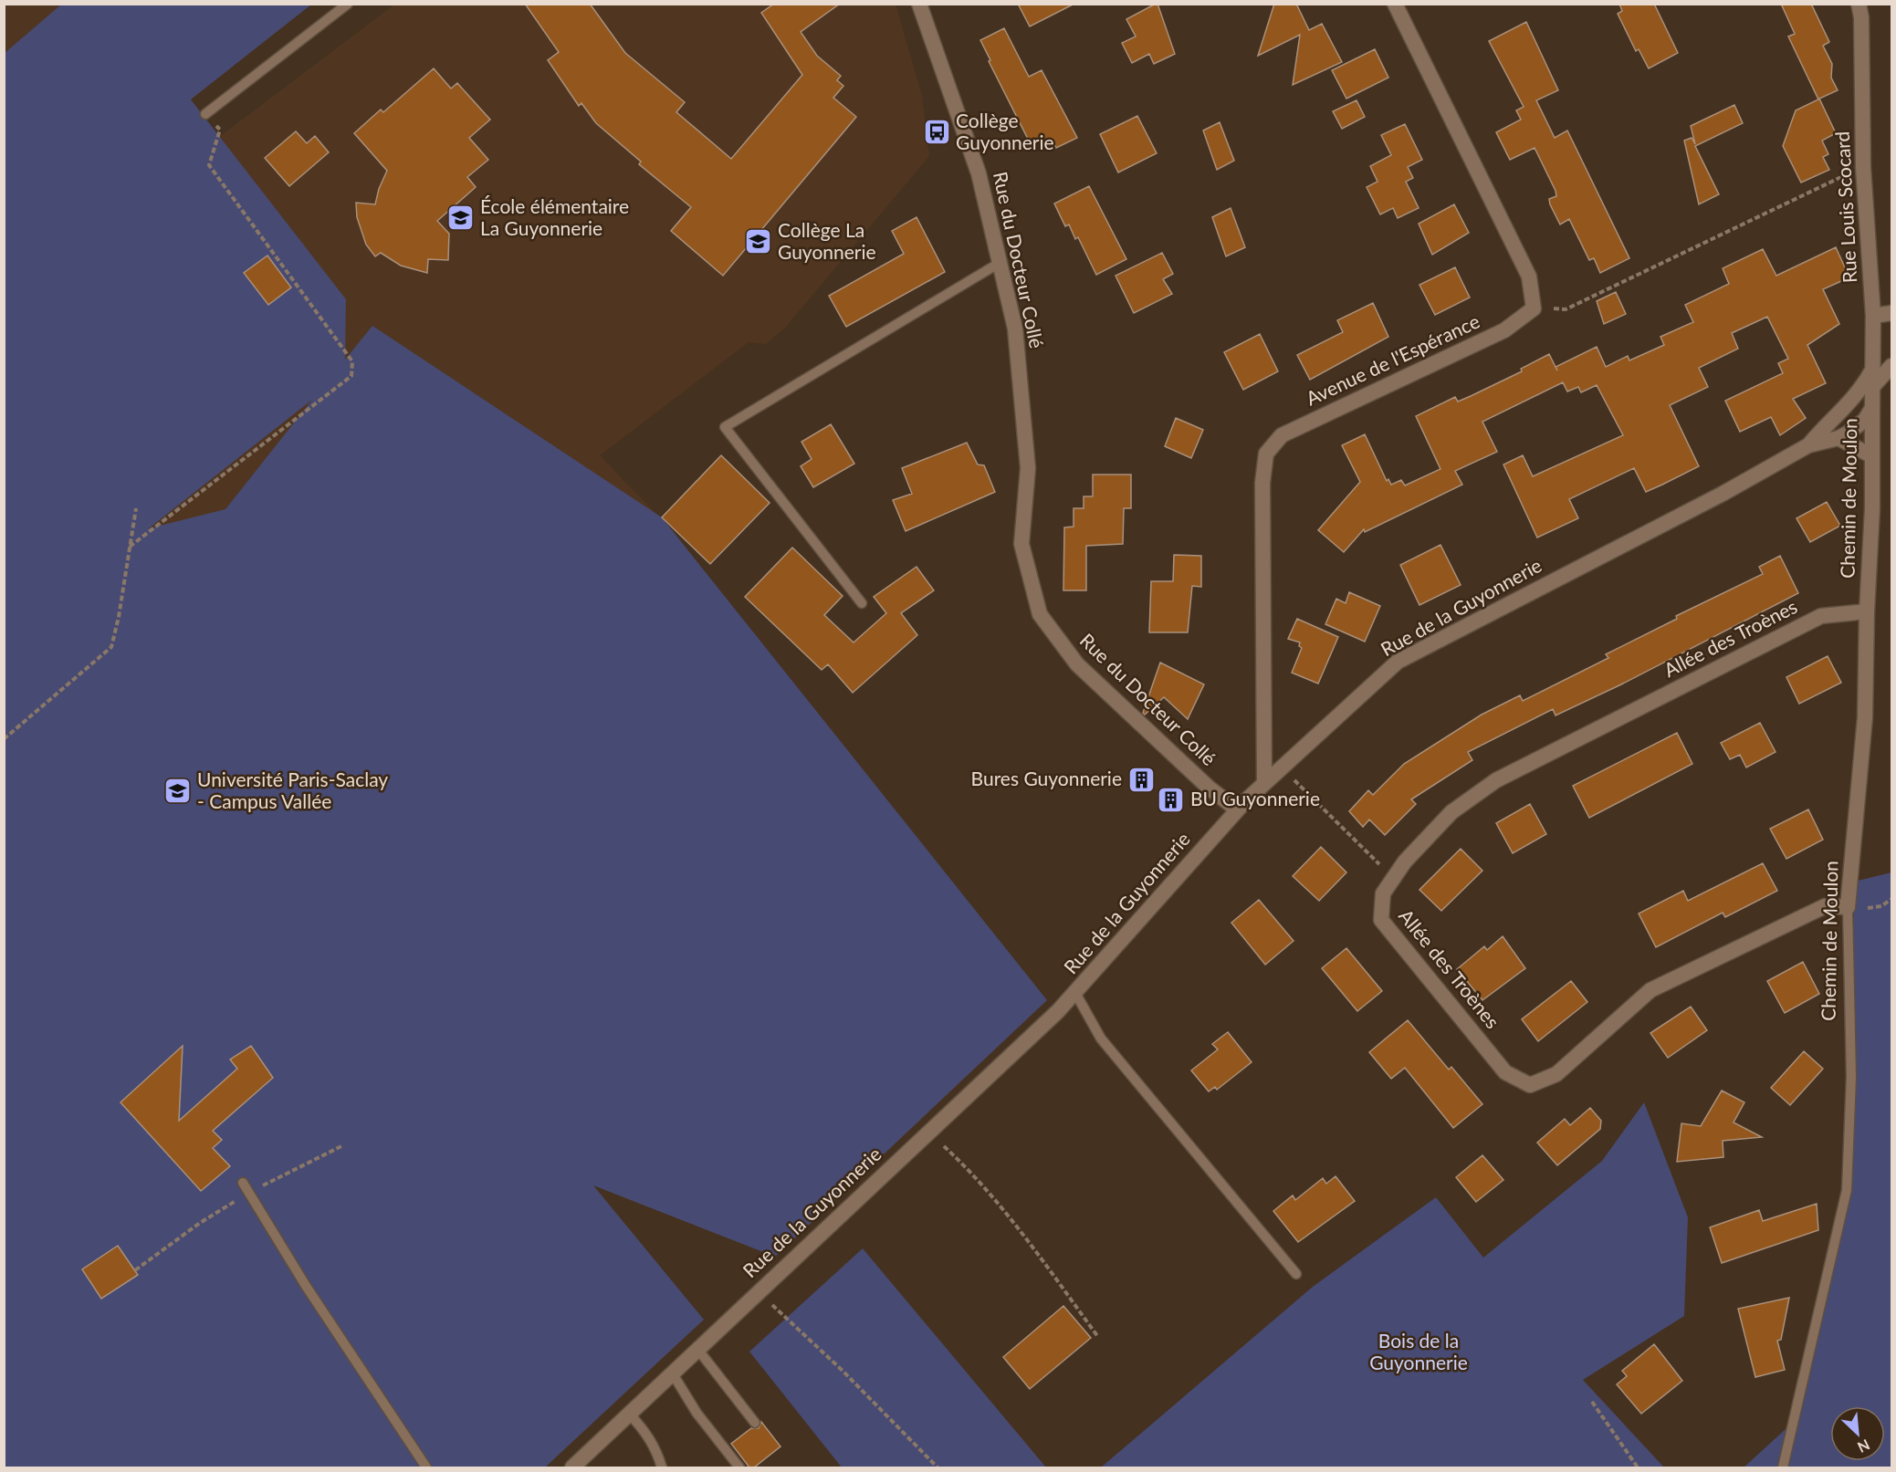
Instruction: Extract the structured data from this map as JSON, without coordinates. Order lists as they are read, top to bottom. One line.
{"streets":{"street":["Rue Louis Scocard","Rue du Docteur Collé","Avenue de l'Espérance","Chemin de Moulon","Rue de la Guyonnerie","Allée des Troènes"]},"crossings":[["Rue Louis Scocard","Chemin de Moulon"],["Rue Louis Scocard","Rue de la Guyonnerie"],["Rue du Docteur Collé","Rue de la Guyonnerie"],["Avenue de l'Espérance","Rue de la Guyonnerie"],["Chemin de Moulon","Rue de la Guyonnerie"],["Chemin de Moulon","Allée des Troènes"]],"parks":["Bois de la Guyonnerie"],"places":{"bus stop":["Collège Guyonnerie"],"school or university":["École élémentaire La Guyonnerie","Collège La Guyonnerie","Université Paris-Saclay - Campus Vallée"],"building":["Bures Guyonnerie","BU Guyonnerie"]},"north":"bottom right"}
